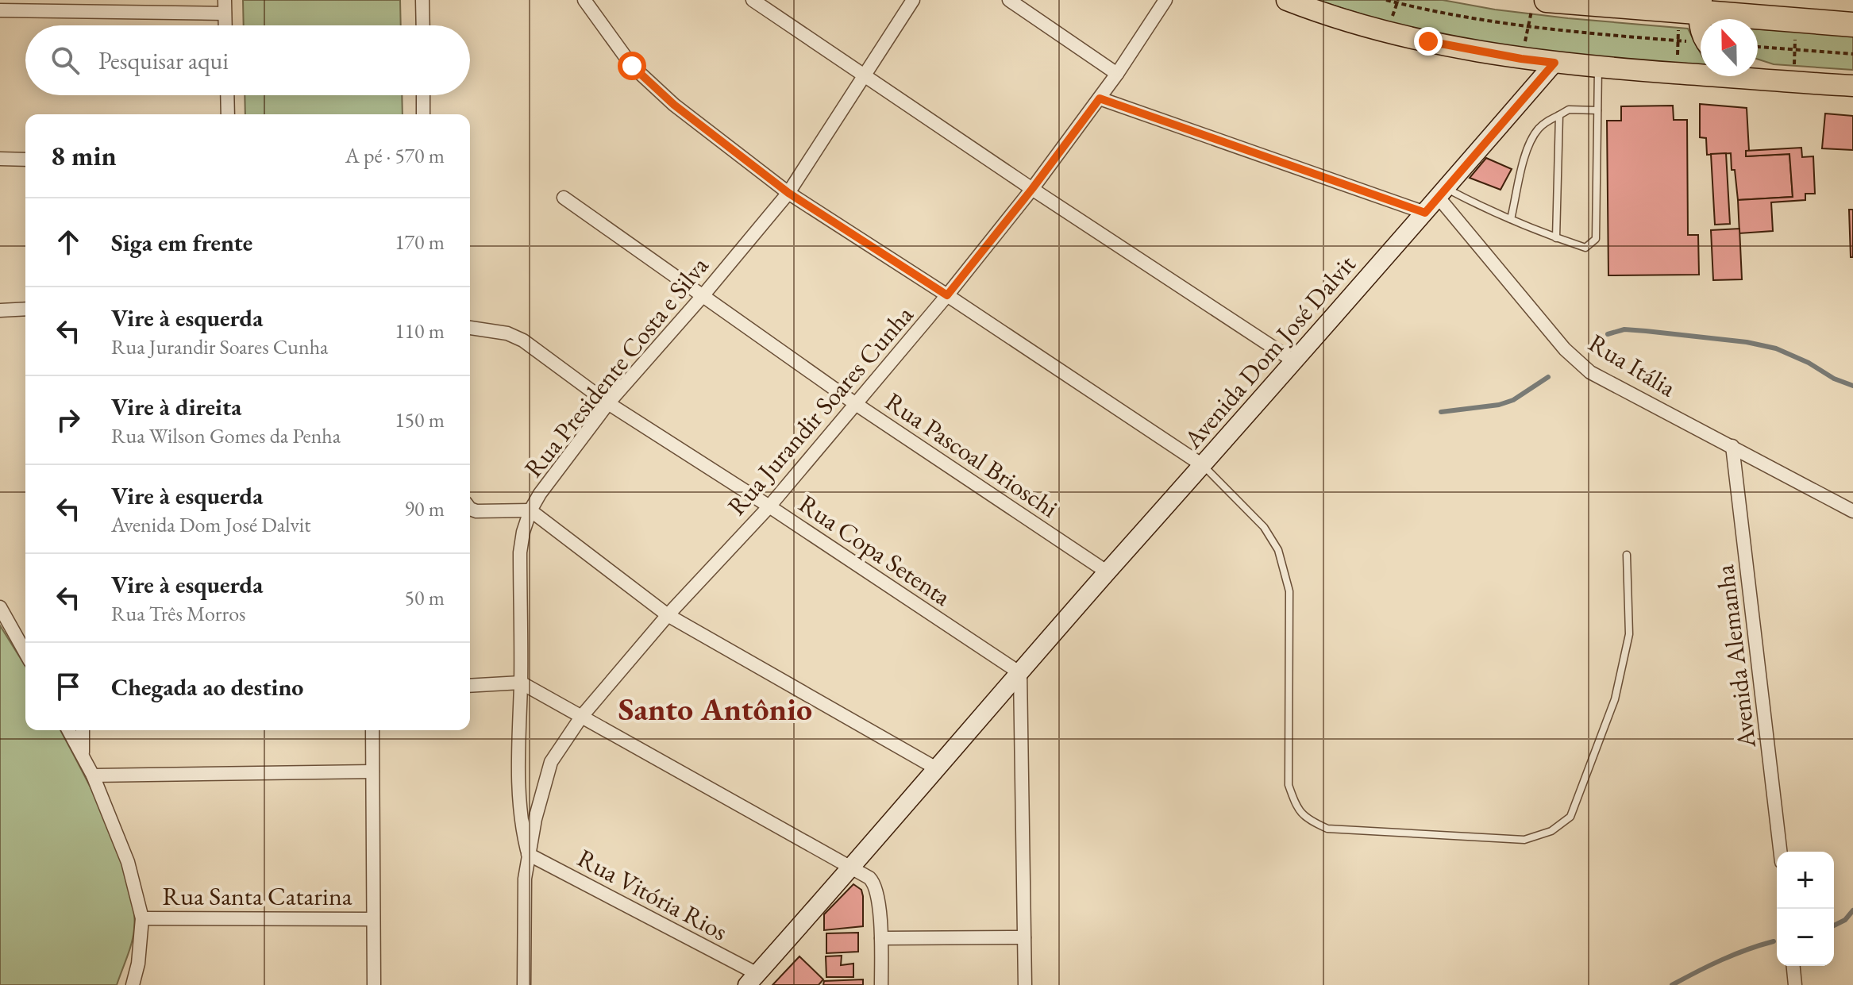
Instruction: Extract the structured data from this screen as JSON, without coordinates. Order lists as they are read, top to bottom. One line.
{"streets":{"street":["Avenida Dom José Dalvit","Rua Itália","Rua Presidente Costa e Silva","Rua Jurandir Soares Cunha","Rua Pascoal Brioschi","Rua Copa Setenta","Avenida Alemanha","Rua Vitória Rios","Rua Santa Catarina"]},"crossings":[["Avenida Dom José Dalvit","Rua Itália"],["Avenida Dom José Dalvit","Rua Pascoal Brioschi"],["Avenida Dom José Dalvit","Rua Copa Setenta"],["Avenida Dom José Dalvit","Rua Vitória Rios"],["Rua Itália","Avenida Alemanha"],["Rua Presidente Costa e Silva","Rua Jurandir Soares Cunha"],["Rua Presidente Costa e Silva","Rua Pascoal Brioschi"],["Rua Presidente Costa e Silva","Rua Copa Setenta"],["Rua Presidente Costa e Silva","Rua Vitória Rios"],["Rua Jurandir Soares Cunha","Rua Pascoal Brioschi"],["Rua Jurandir Soares Cunha","Rua Copa Setenta"],["Rua Jurandir Soares Cunha","Rua Vitória Rios"]],"districts":["Santo Antônio"],"north":"top","page":{"search":"Pesquisar aqui","heading":["8 min","A pé · 570 m"],"list":[["Siga em frente","170 m"],["Vire à esquerda","Rua Jurandir Soares Cunha","110 m"],["Vire à direita","Rua Wilson Gomes da Penha","150 m"],["Vire à esquerda","Avenida Dom José Dalvit","90 m"],["Vire à esquerda","Rua Três Morros","50 m"],"Chegada ao destino"],"map_buttons":["+","−"]}}
